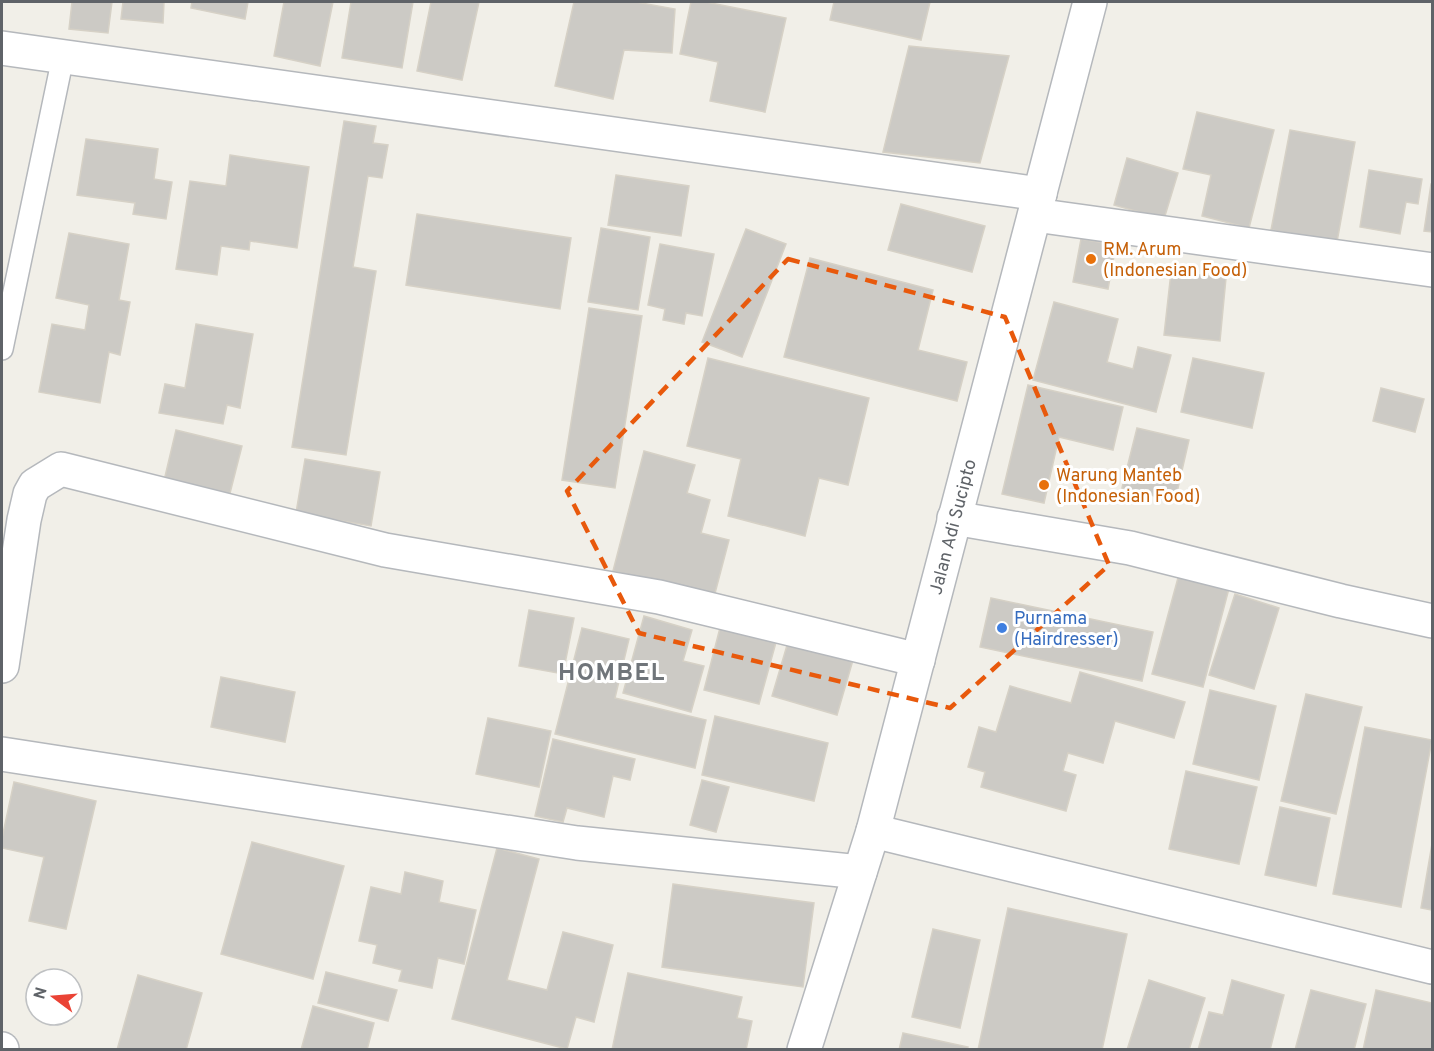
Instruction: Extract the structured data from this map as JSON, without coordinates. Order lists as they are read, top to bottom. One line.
{"streets":{"street":["Jalan Adi Sucipto"]},"districts":["HOMBEL"],"places":["RM. Arum (Indonesian Food)","Warung Manteb (Indonesian Food)","Purnama (Hairdresser)"],"north":"left"}
